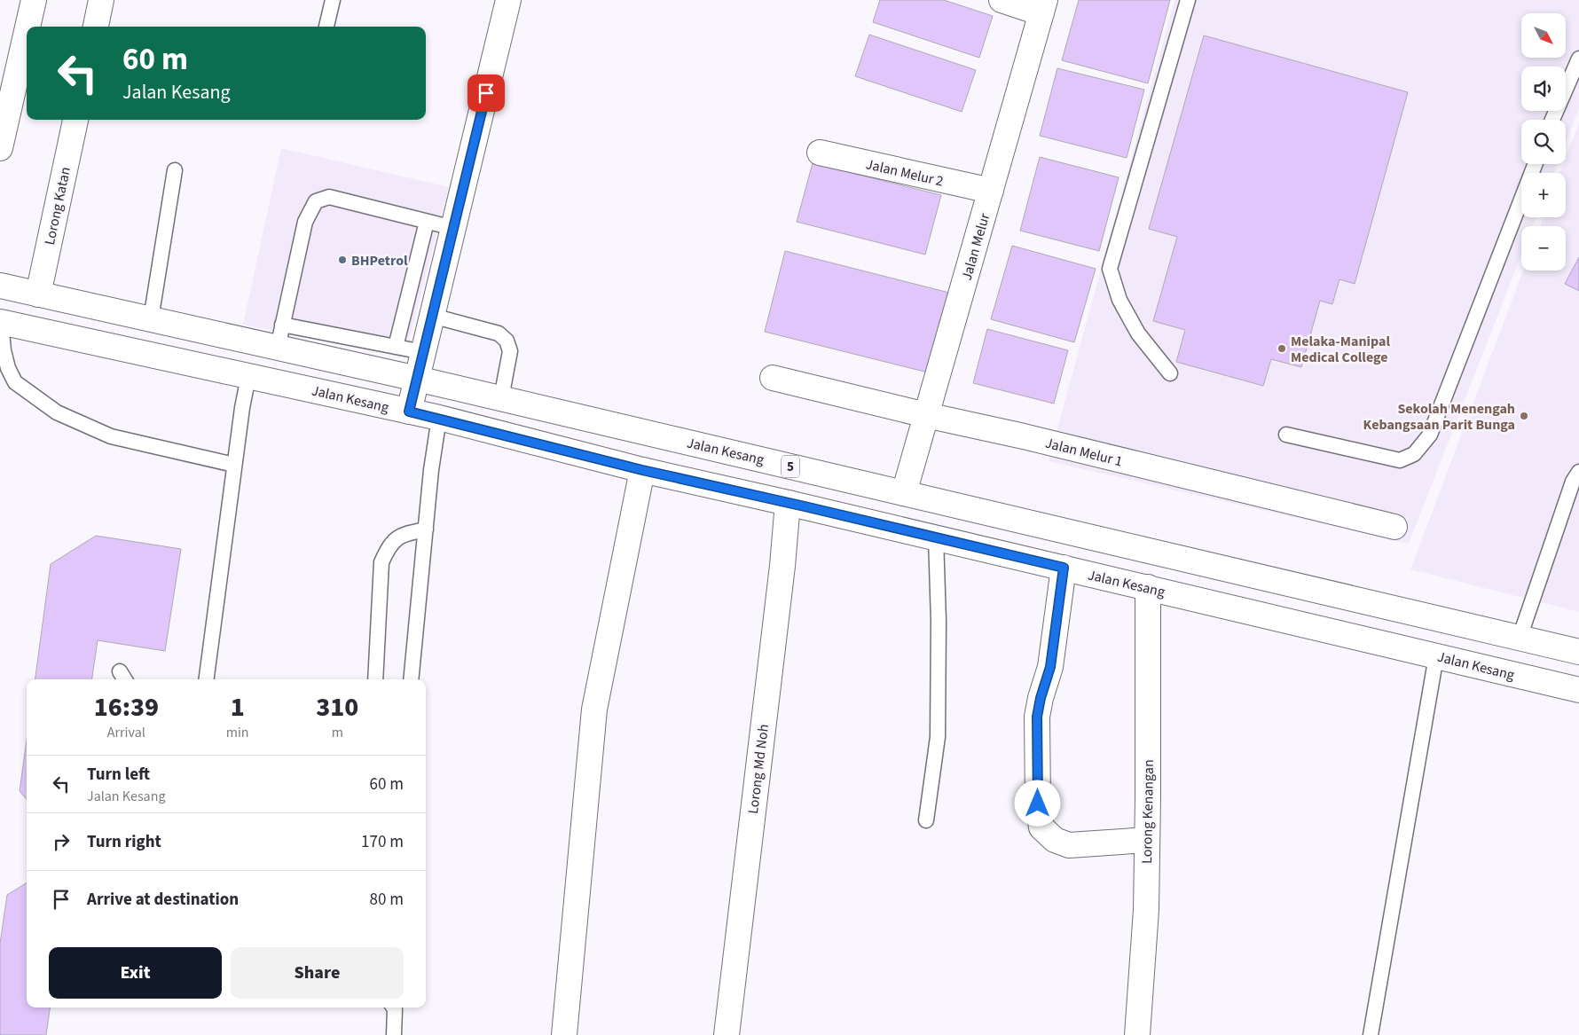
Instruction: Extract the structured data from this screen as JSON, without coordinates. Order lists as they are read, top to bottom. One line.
{"streets":{"street":["Jalan Melur 2","Lorong Katan","Jalan Melur","Jalan Kesang","Jalan Melur 1","5","Lorong Md Noh","Lorong Kenangan"]},"crossings":[["Jalan Melur 2","Jalan Melur"],["Lorong Katan","Jalan Kesang"],["Jalan Melur","Jalan Kesang"],["Jalan Melur","Jalan Melur 1"],["Jalan Kesang","Lorong Md Noh"],["Jalan Kesang","Lorong Kenangan"]],"places":["BHPetrol","Melaka-Manipal Medical College","Sekolah Menengah Kebangsaan Parit Bunga"],"north":"bottom right","page":{"map_buttons":["+","−"],"turn":["60 m","Jalan Kesang"],"eta":["16:39","Arrival","1","min","310","m"],"list":[{"name":"Turn left","note":"Jalan Kesang","value":"60 m"},{"name":"Turn right","value":"170 m"},{"name":"Arrive at destination","value":"80 m"}],"buttons":["Exit","Share"]}}
